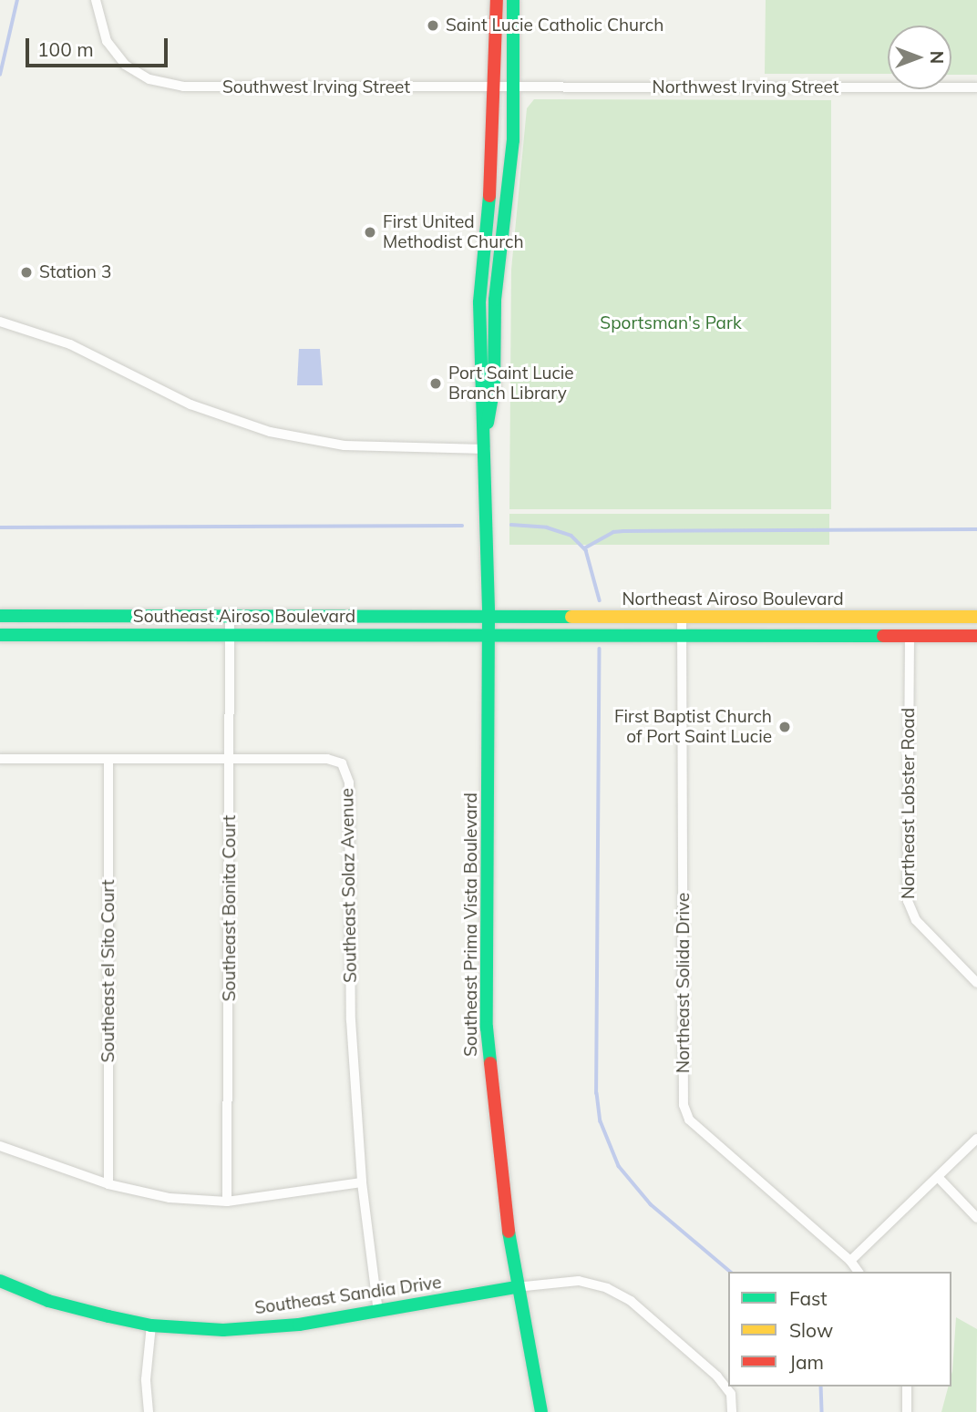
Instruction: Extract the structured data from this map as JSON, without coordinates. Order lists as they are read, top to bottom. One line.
{"streets":{"main road":["Northeast Airoso Boulevard","Southeast Airoso Boulevard","Southeast Prima Vista Boulevard","Southeast Sandia Drive"],"street":["Southwest Irving Street","Northwest Irving Street","Northeast Lobster Road","Southeast Solaz Avenue","Southeast Bonita Court","Southeast el Sito Court","Northeast Solida Drive"]},"crossings":[["Southwest Irving Street","Northwest Irving Street"],["Northeast Airoso Boulevard","Southeast Airoso Boulevard"],["Northeast Airoso Boulevard","Northeast Lobster Road"],["Northeast Airoso Boulevard","Southeast Prima Vista Boulevard"],["Northeast Airoso Boulevard","Northeast Solida Drive"],["Southeast Airoso Boulevard","Southeast Bonita Court"],["Southeast Airoso Boulevard","Southeast Prima Vista Boulevard"],["Southeast Solaz Avenue","Southeast Bonita Court"],["Southeast Solaz Avenue","Southeast el Sito Court"],["Southeast Solaz Avenue","Southeast Sandia Drive"],["Southeast Prima Vista Boulevard","Southeast Sandia Drive"]],"parks":["Sportsman's Park"],"places":["Saint Lucie Catholic Church","First United Methodist Church","Station 3","Port Saint Lucie Branch Library","First Baptist Church of Port Saint Lucie"],"legend":["Fast","Slow","Jam"],"scale_bar":"100 m","north":"right"}
